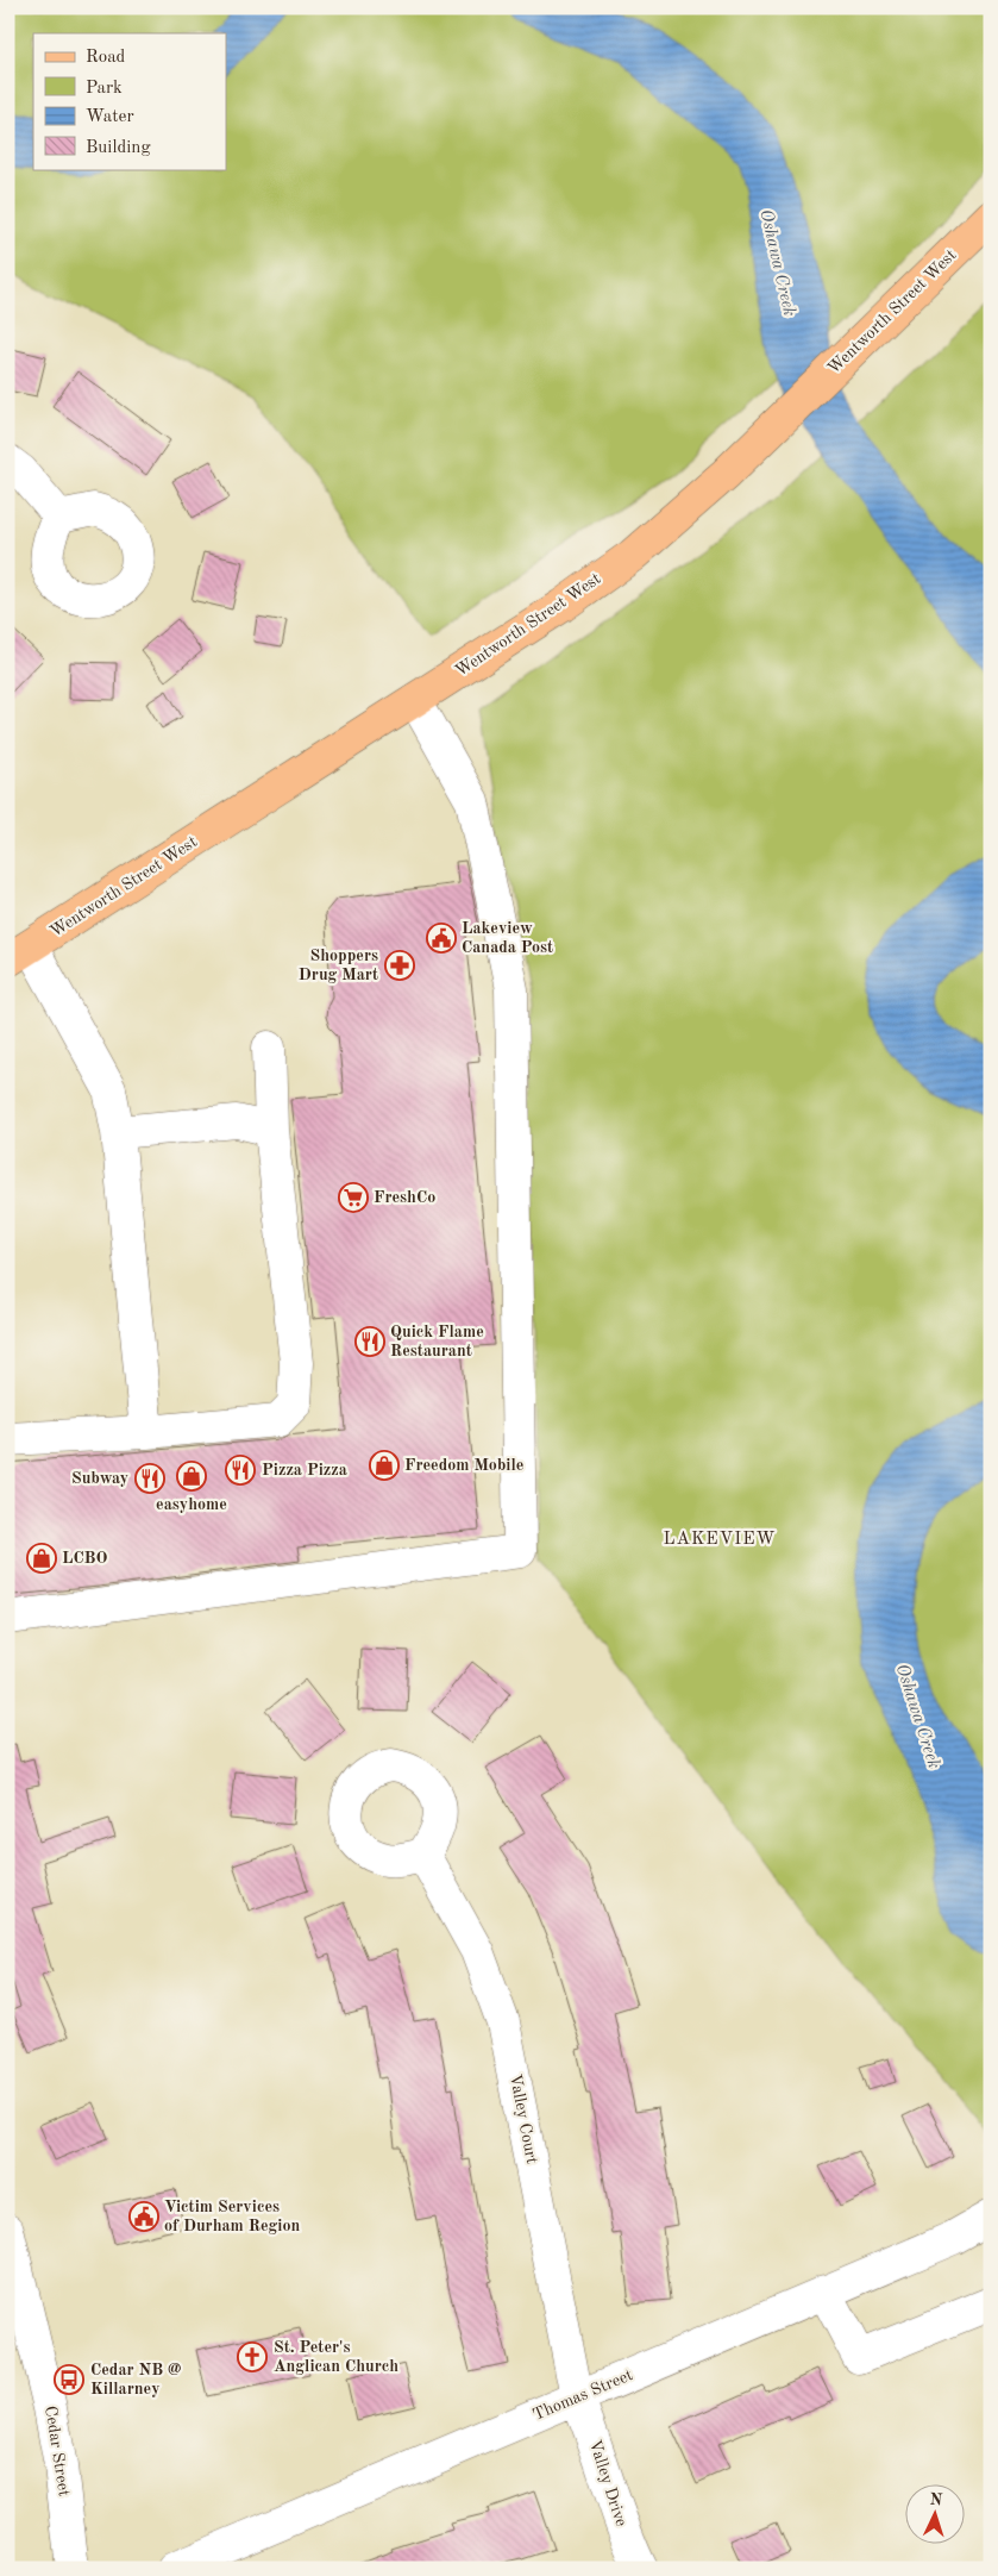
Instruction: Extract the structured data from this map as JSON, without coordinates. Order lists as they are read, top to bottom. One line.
{"streets":{"main road":["Wentworth Street West"],"street":["Valley Court","Thomas Street","Cedar Street","Valley Drive"]},"crossings":[["Valley Court","Thomas Street"],["Valley Court","Valley Drive"],["Thomas Street","Valley Drive"]],"districts":["LAKEVIEW"],"water":["Oshawa Creek"],"places":{"public building":["Lakeview Canada Post","Victim Services of Durham Region"],"pharmacy":["Shoppers Drug Mart"],"supermarket":["FreshCo"],"restaurant":["Quick Flame Restaurant","Pizza Pizza","Subway"],"shop":["Freedom Mobile","easyhome","LCBO"],"church":["St. Peter's Anglican Church"],"bus stop":["Cedar NB @ Killarney"]},"legend":["Road","Park","Water","Building"],"north":"top"}
